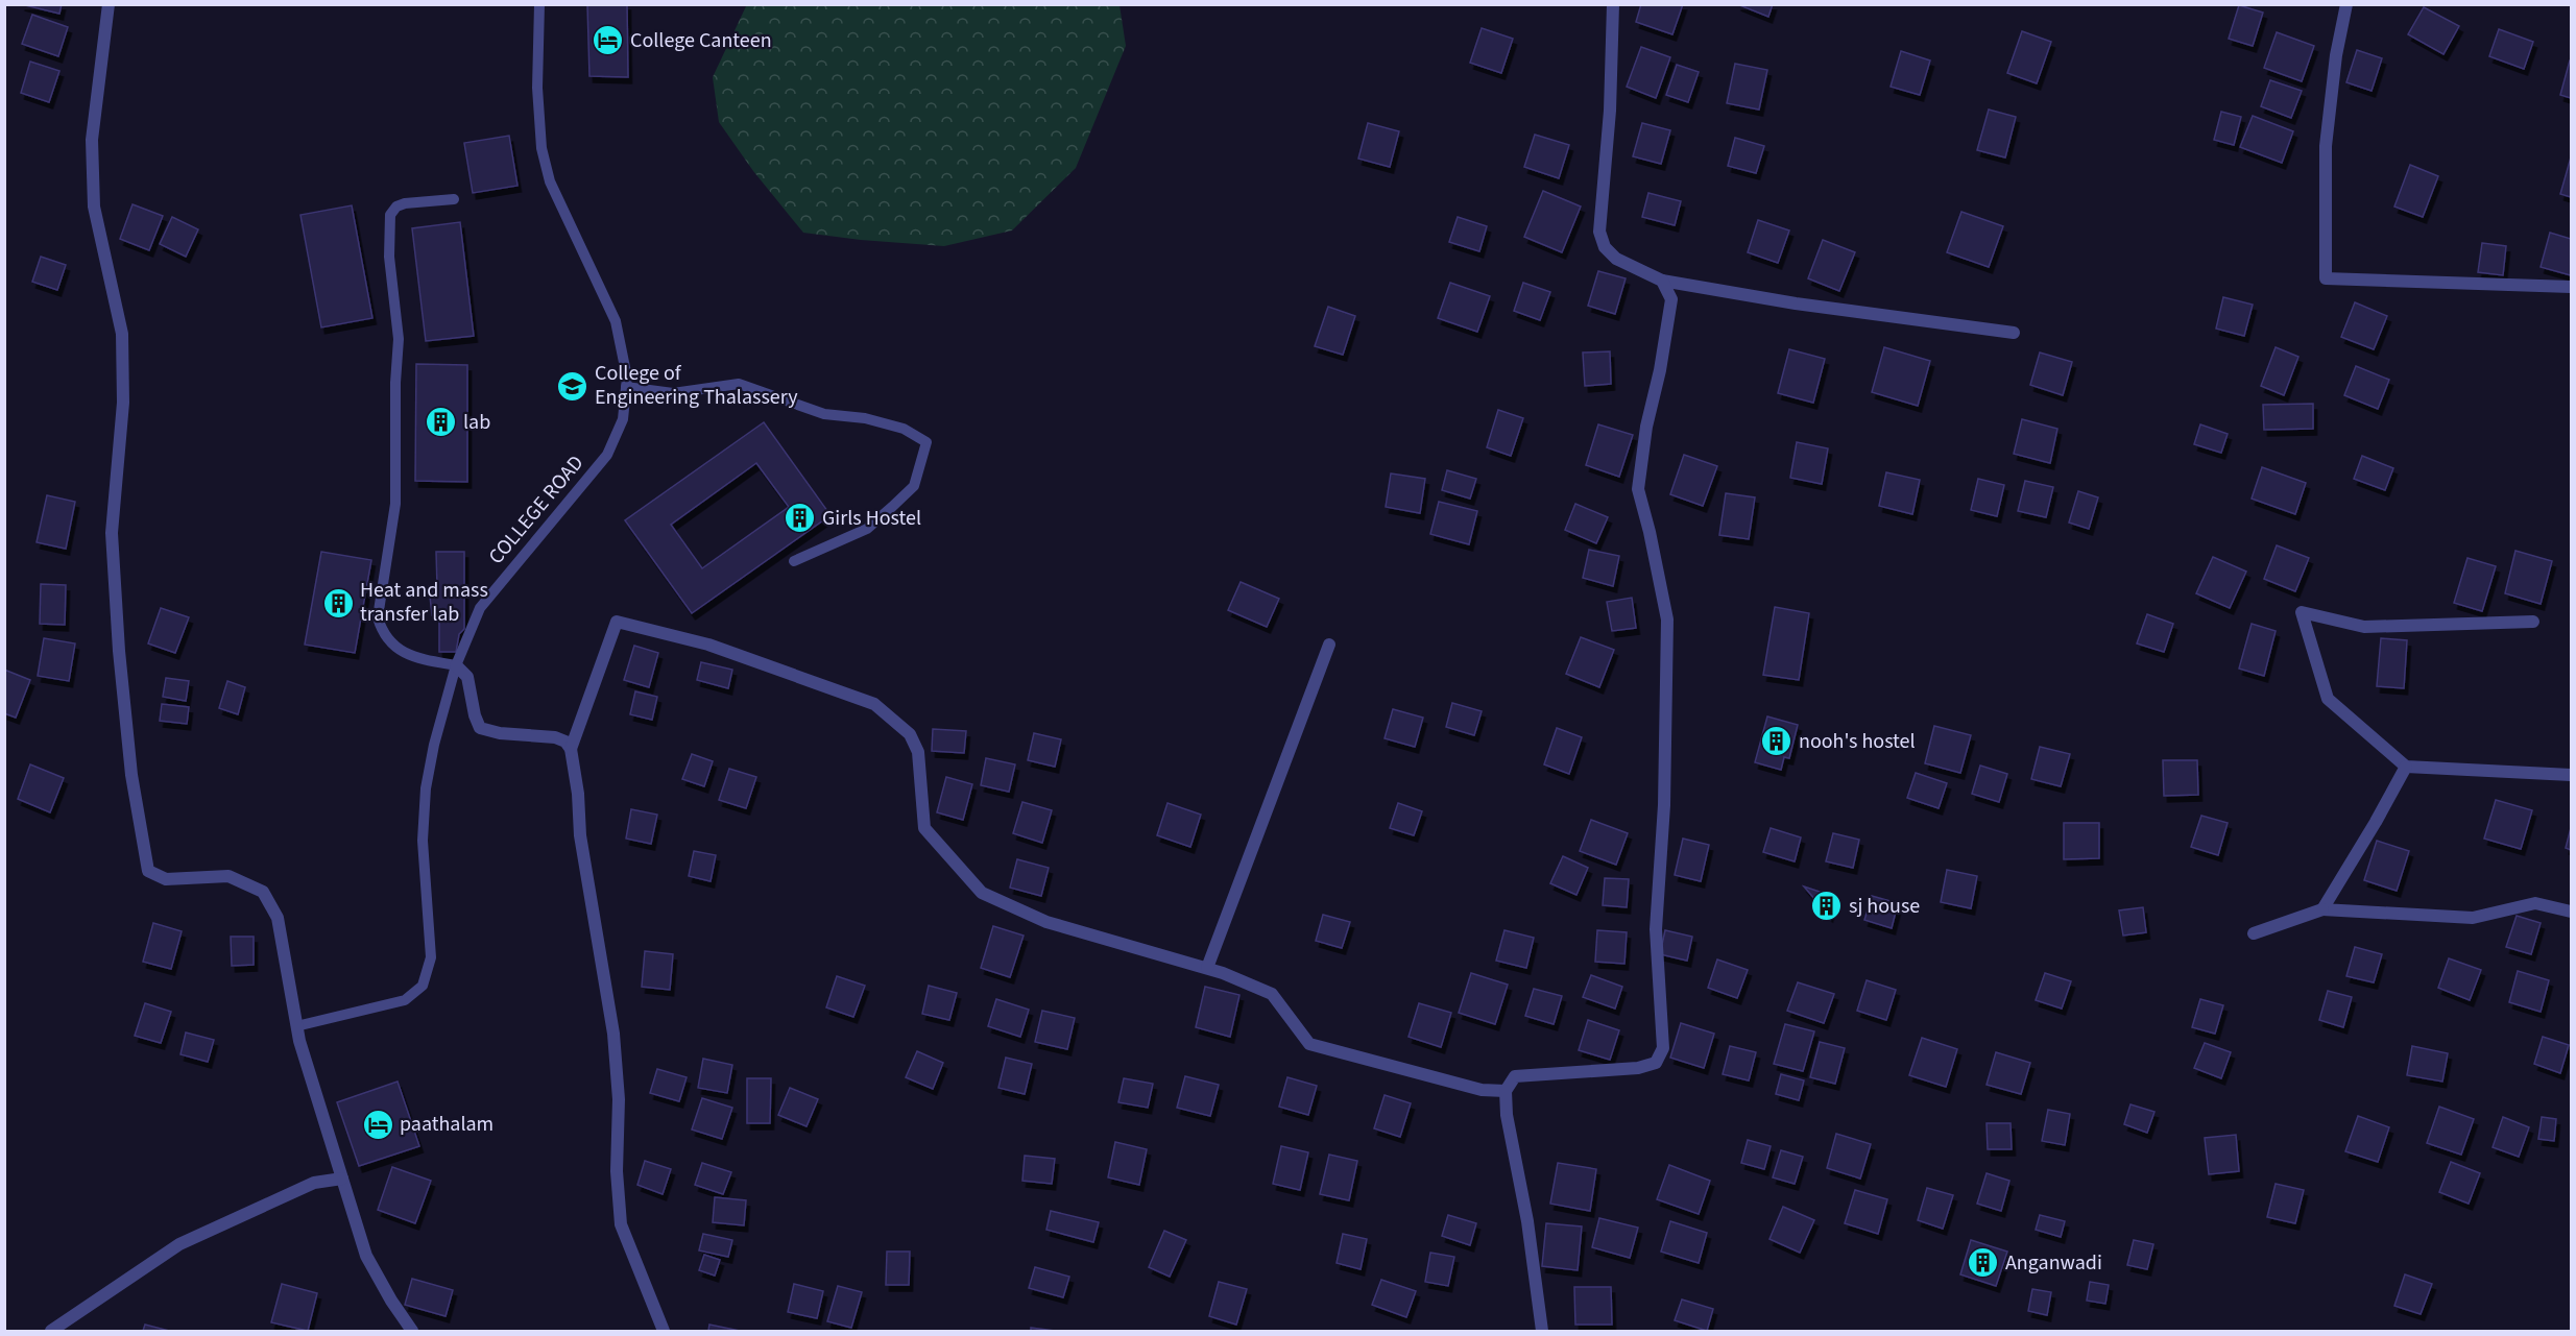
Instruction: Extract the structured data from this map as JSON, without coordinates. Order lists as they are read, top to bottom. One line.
{"streets":{"lane":["COLLEGE ROAD"]},"places":{"hotel":["College Canteen","paathalam"],"school or university":["College of Engineering Thalassery"],"building":["lab","Girls Hostel","Heat and mass transfer lab","nooh's hostel","sj house","Anganwadi"]}}
